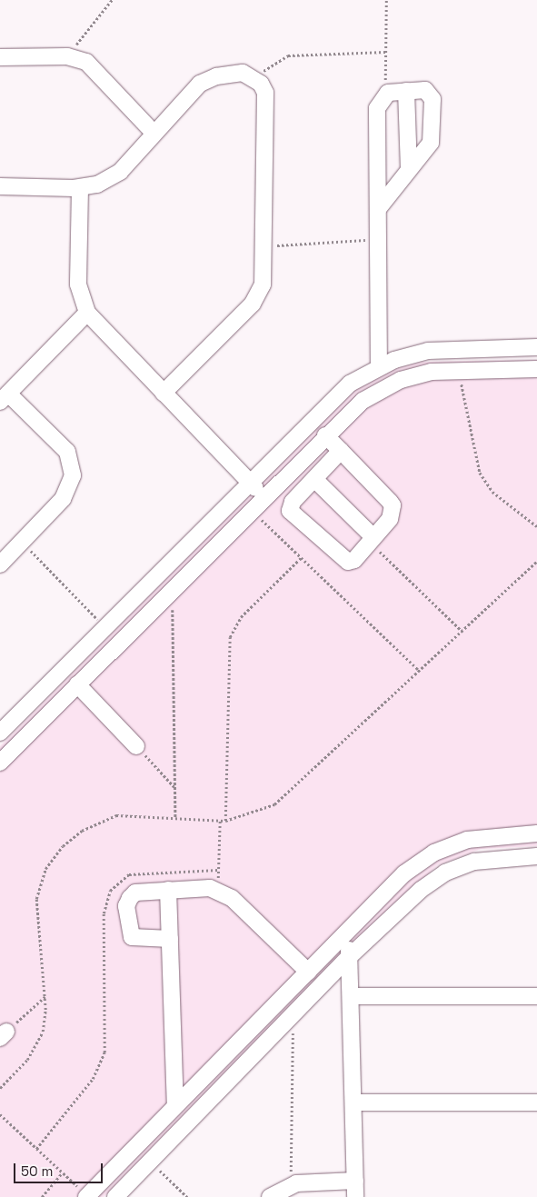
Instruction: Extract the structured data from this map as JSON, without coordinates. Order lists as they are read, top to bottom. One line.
{"scale_bar":"50 m"}
